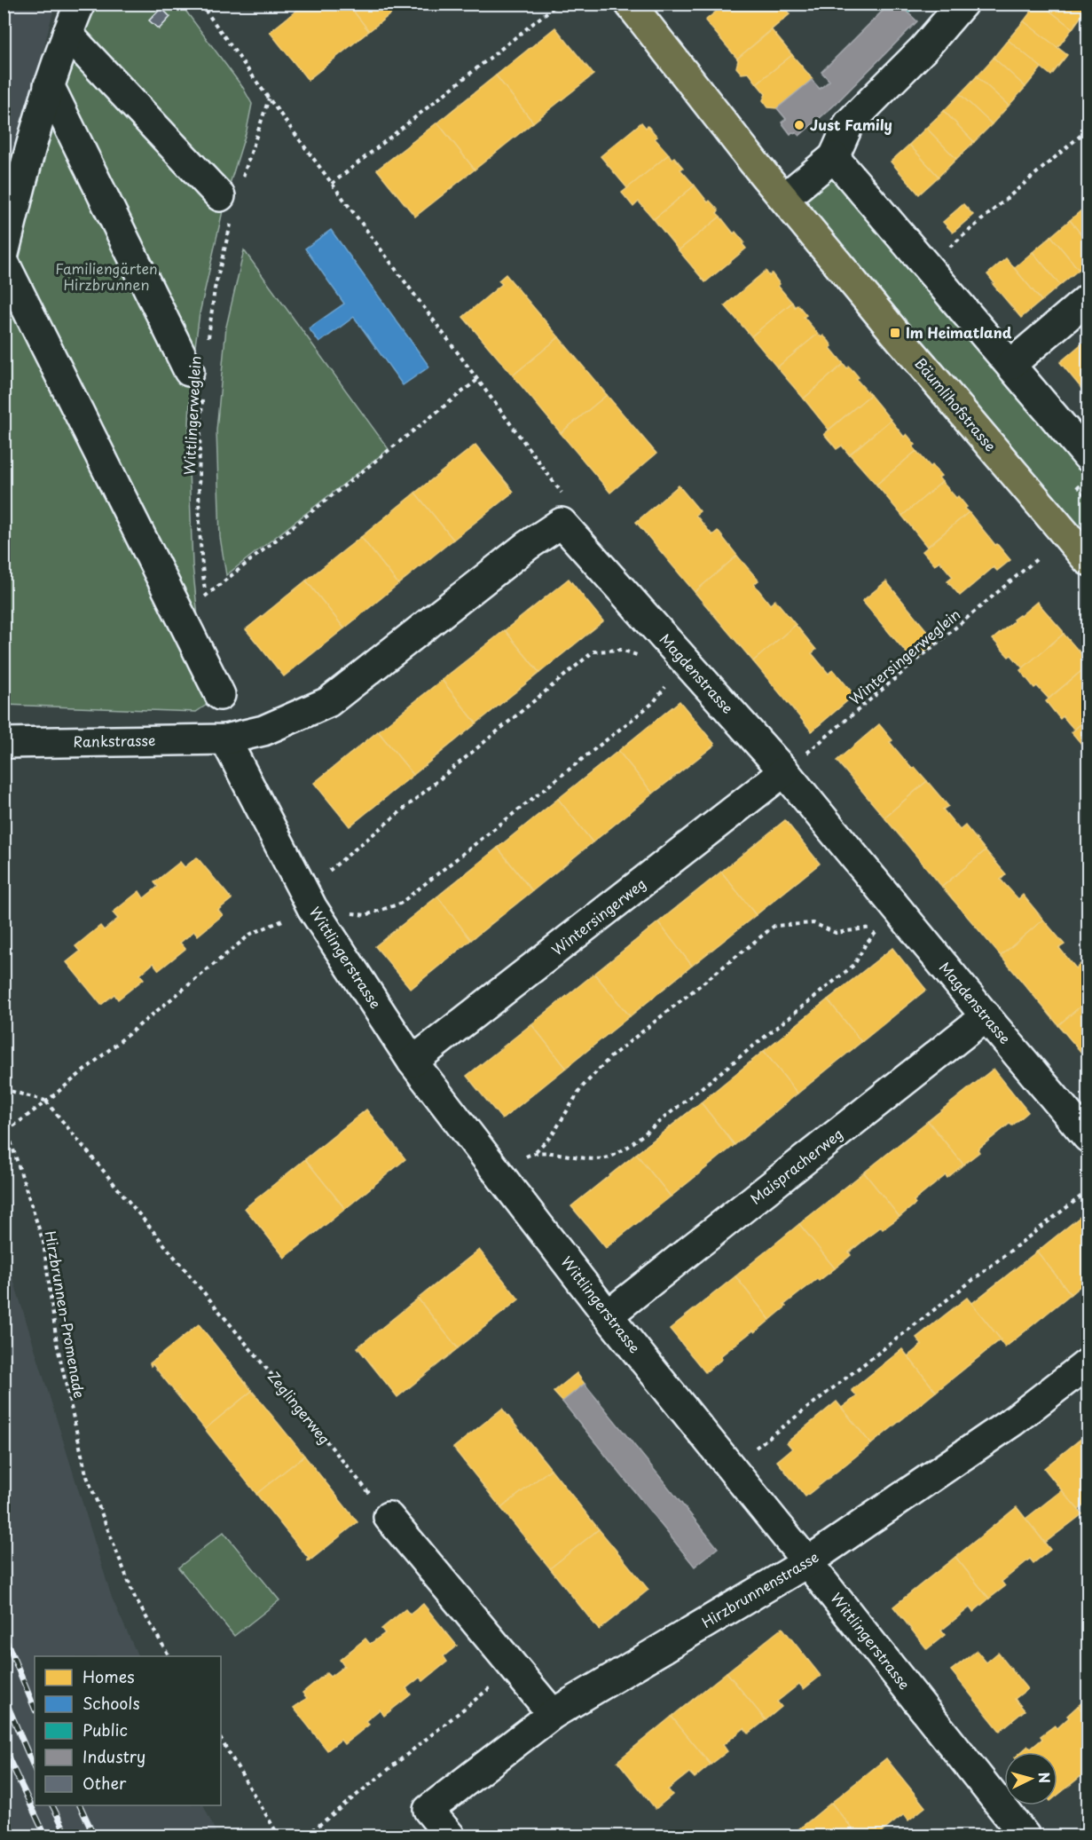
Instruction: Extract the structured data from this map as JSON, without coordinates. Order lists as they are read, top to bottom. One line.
{"streets":{"main road":["Bäumlihofstrasse"],"street":["Magdenstrasse","Rankstrasse","Wintersingerweg","Wittlingerstrasse","Maispracherweg","Hirzbrunnenstrasse"],"path":["Wittlingerweglein","Wintersingerweglein","Hirzbrunnen-Promenade","Zeglingerweg"]},"crossings":[["Wintersingerweglein","Magdenstrasse"],["Wintersingerweglein","Wintersingerweg"],["Magdenstrasse","Wintersingerweg"],["Magdenstrasse","Maispracherweg"],["Rankstrasse","Wittlingerstrasse"],["Wintersingerweg","Wittlingerstrasse"],["Wittlingerstrasse","Maispracherweg"],["Wittlingerstrasse","Hirzbrunnenstrasse"]],"parks":["Familiengärten Hirzbrunnen"],"places":{"other":["Just Family"],"transit":["Im Heimatland"]},"legend":["Homes","Schools","Public","Industry","Other"],"north":"right"}
